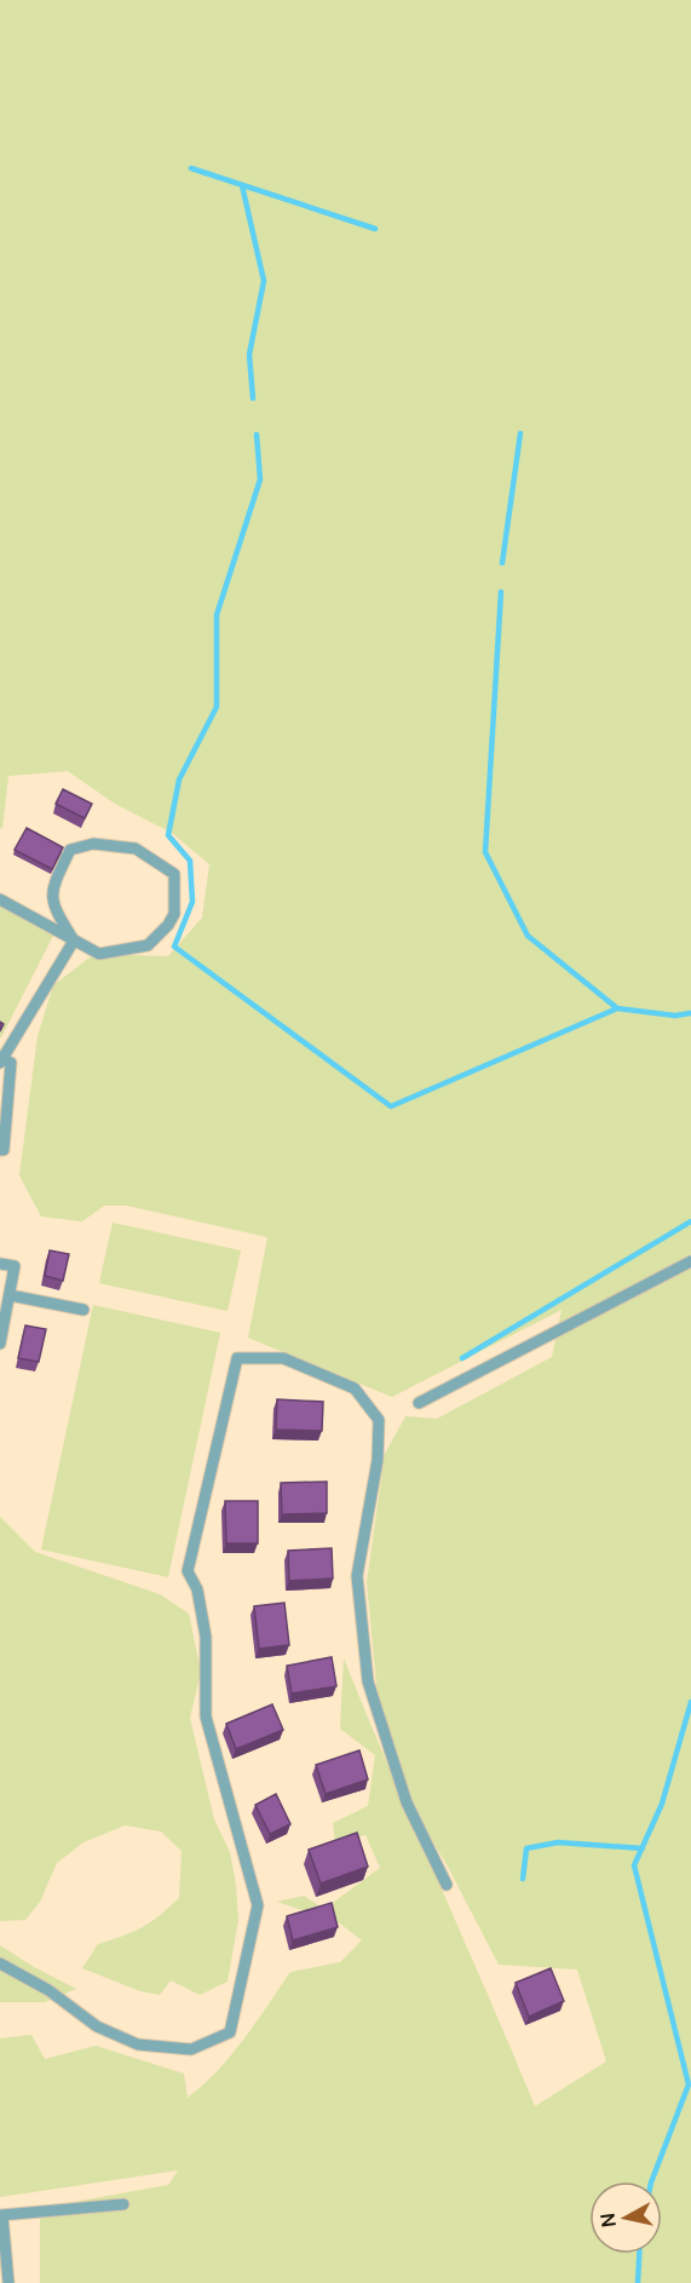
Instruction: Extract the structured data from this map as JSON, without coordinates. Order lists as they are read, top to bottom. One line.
{"north":"left"}
